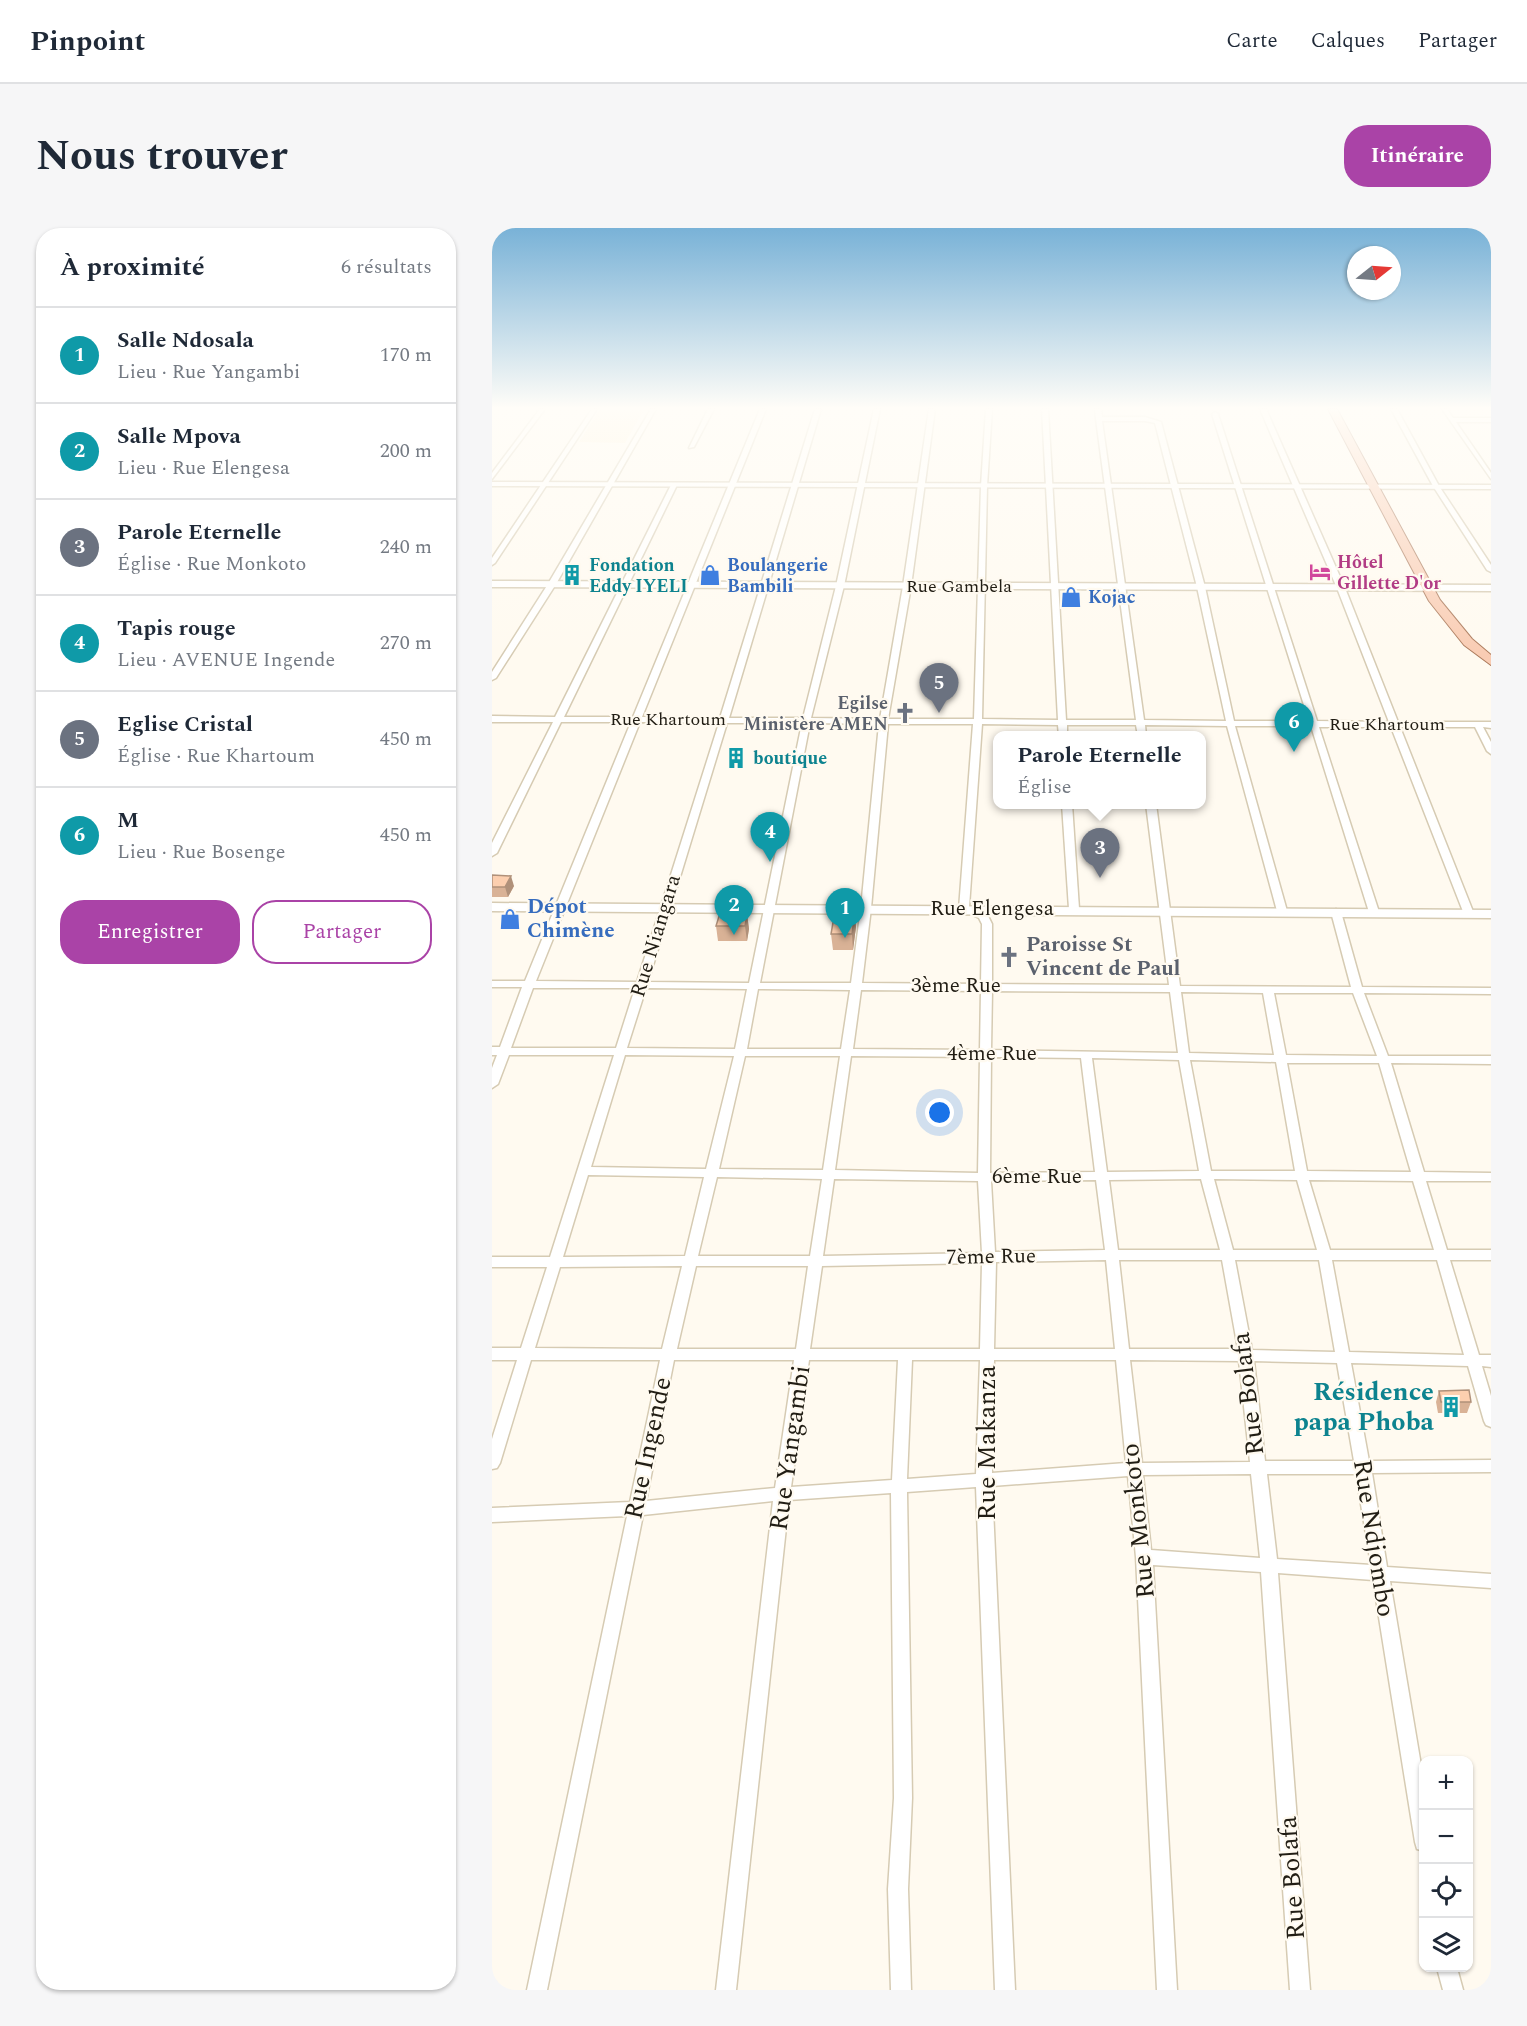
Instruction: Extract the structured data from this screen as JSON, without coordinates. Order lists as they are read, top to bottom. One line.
{"streets":{"street":["Rue Gambela","Rue Khartoum","Rue Elengesa","Rue Niangara","3ème Rue","4ème Rue","6ème Rue","7ème Rue","Rue Bolafa","Rue Makanza","Rue Ingende","Rue Yangambi","Rue Monkoto","Rue Ndjombo"]},"crossings":[["Rue Gambela","Rue Niangara"],["Rue Gambela","Rue Ingende"],["Rue Gambela","Rue Yangambi"],["Rue Khartoum","Rue Niangara"],["Rue Khartoum","Rue Ingende"],["Rue Khartoum","Rue Yangambi"],["Rue Elengesa","Rue Niangara"],["Rue Elengesa","Rue Bolafa"],["Rue Elengesa","Rue Makanza"],["Rue Elengesa","Rue Ingende"],["Rue Elengesa","Rue Yangambi"],["Rue Niangara","3ème Rue"],["Rue Niangara","4ème Rue"],["Rue Niangara","6ème Rue"],["Rue Niangara","7ème Rue"],["3ème Rue","Rue Bolafa"],["3ème Rue","Rue Makanza"],["3ème Rue","Rue Ingende"],["3ème Rue","Rue Yangambi"],["3ème Rue","Rue Ndjombo"],["4ème Rue","Rue Bolafa"],["4ème Rue","Rue Makanza"],["4ème Rue","Rue Ingende"],["4ème Rue","Rue Yangambi"],["4ème Rue","Rue Monkoto"],["4ème Rue","Rue Ndjombo"],["6ème Rue","Rue Bolafa"],["6ème Rue","Rue Makanza"],["6ème Rue","Rue Ingende"],["6ème Rue","Rue Yangambi"],["6ème Rue","Rue Monkoto"],["6ème Rue","Rue Ndjombo"],["7ème Rue","Rue Bolafa"],["7ème Rue","Rue Makanza"],["7ème Rue","Rue Ingende"],["7ème Rue","Rue Yangambi"],["7ème Rue","Rue Monkoto"],["7ème Rue","Rue Ndjombo"]],"places":{"hotel":["Hôtel Gillette D'or"],"building":["Fondation Eddy IYELI","boutique","Résidence papa Phoba"],"shop":["Boulangerie Bambili","Kojac","Dépot Chimène"],"church":["Egilse Ministère AMEN","Paroisse St Vincent de Paul"]},"north":"right","page":{"header":"Pinpoint","nav":["Carte","Calques","Partager"],"title":"Nous trouver","buttons":["Itinéraire",["Enregistrer","Partager"]],"heading":["À proximité","6 résultats"],"list":[{"mark":"1","name":"Salle Ndosala","note":"Lieu · Rue Yangambi","value":"170 m"},{"mark":"2","name":"Salle Mpova","note":"Lieu · Rue Elengesa","value":"200 m"},{"mark":"3","name":"Parole Eternelle","note":"Église · Rue Monkoto","value":"240 m"},{"mark":"4","name":"Tapis rouge","note":"Lieu · AVENUE Ingende","value":"270 m"},{"mark":"5","name":"Eglise Cristal","note":"Église · Rue Khartoum","value":"450 m"},{"mark":"6","name":"M","note":"Lieu · Rue Bosenge","value":"450 m"}],"pins":["5","6","4","3","2","1"],"popup":["Parole Eternelle","Église"],"map_buttons":["+","−"]}}
